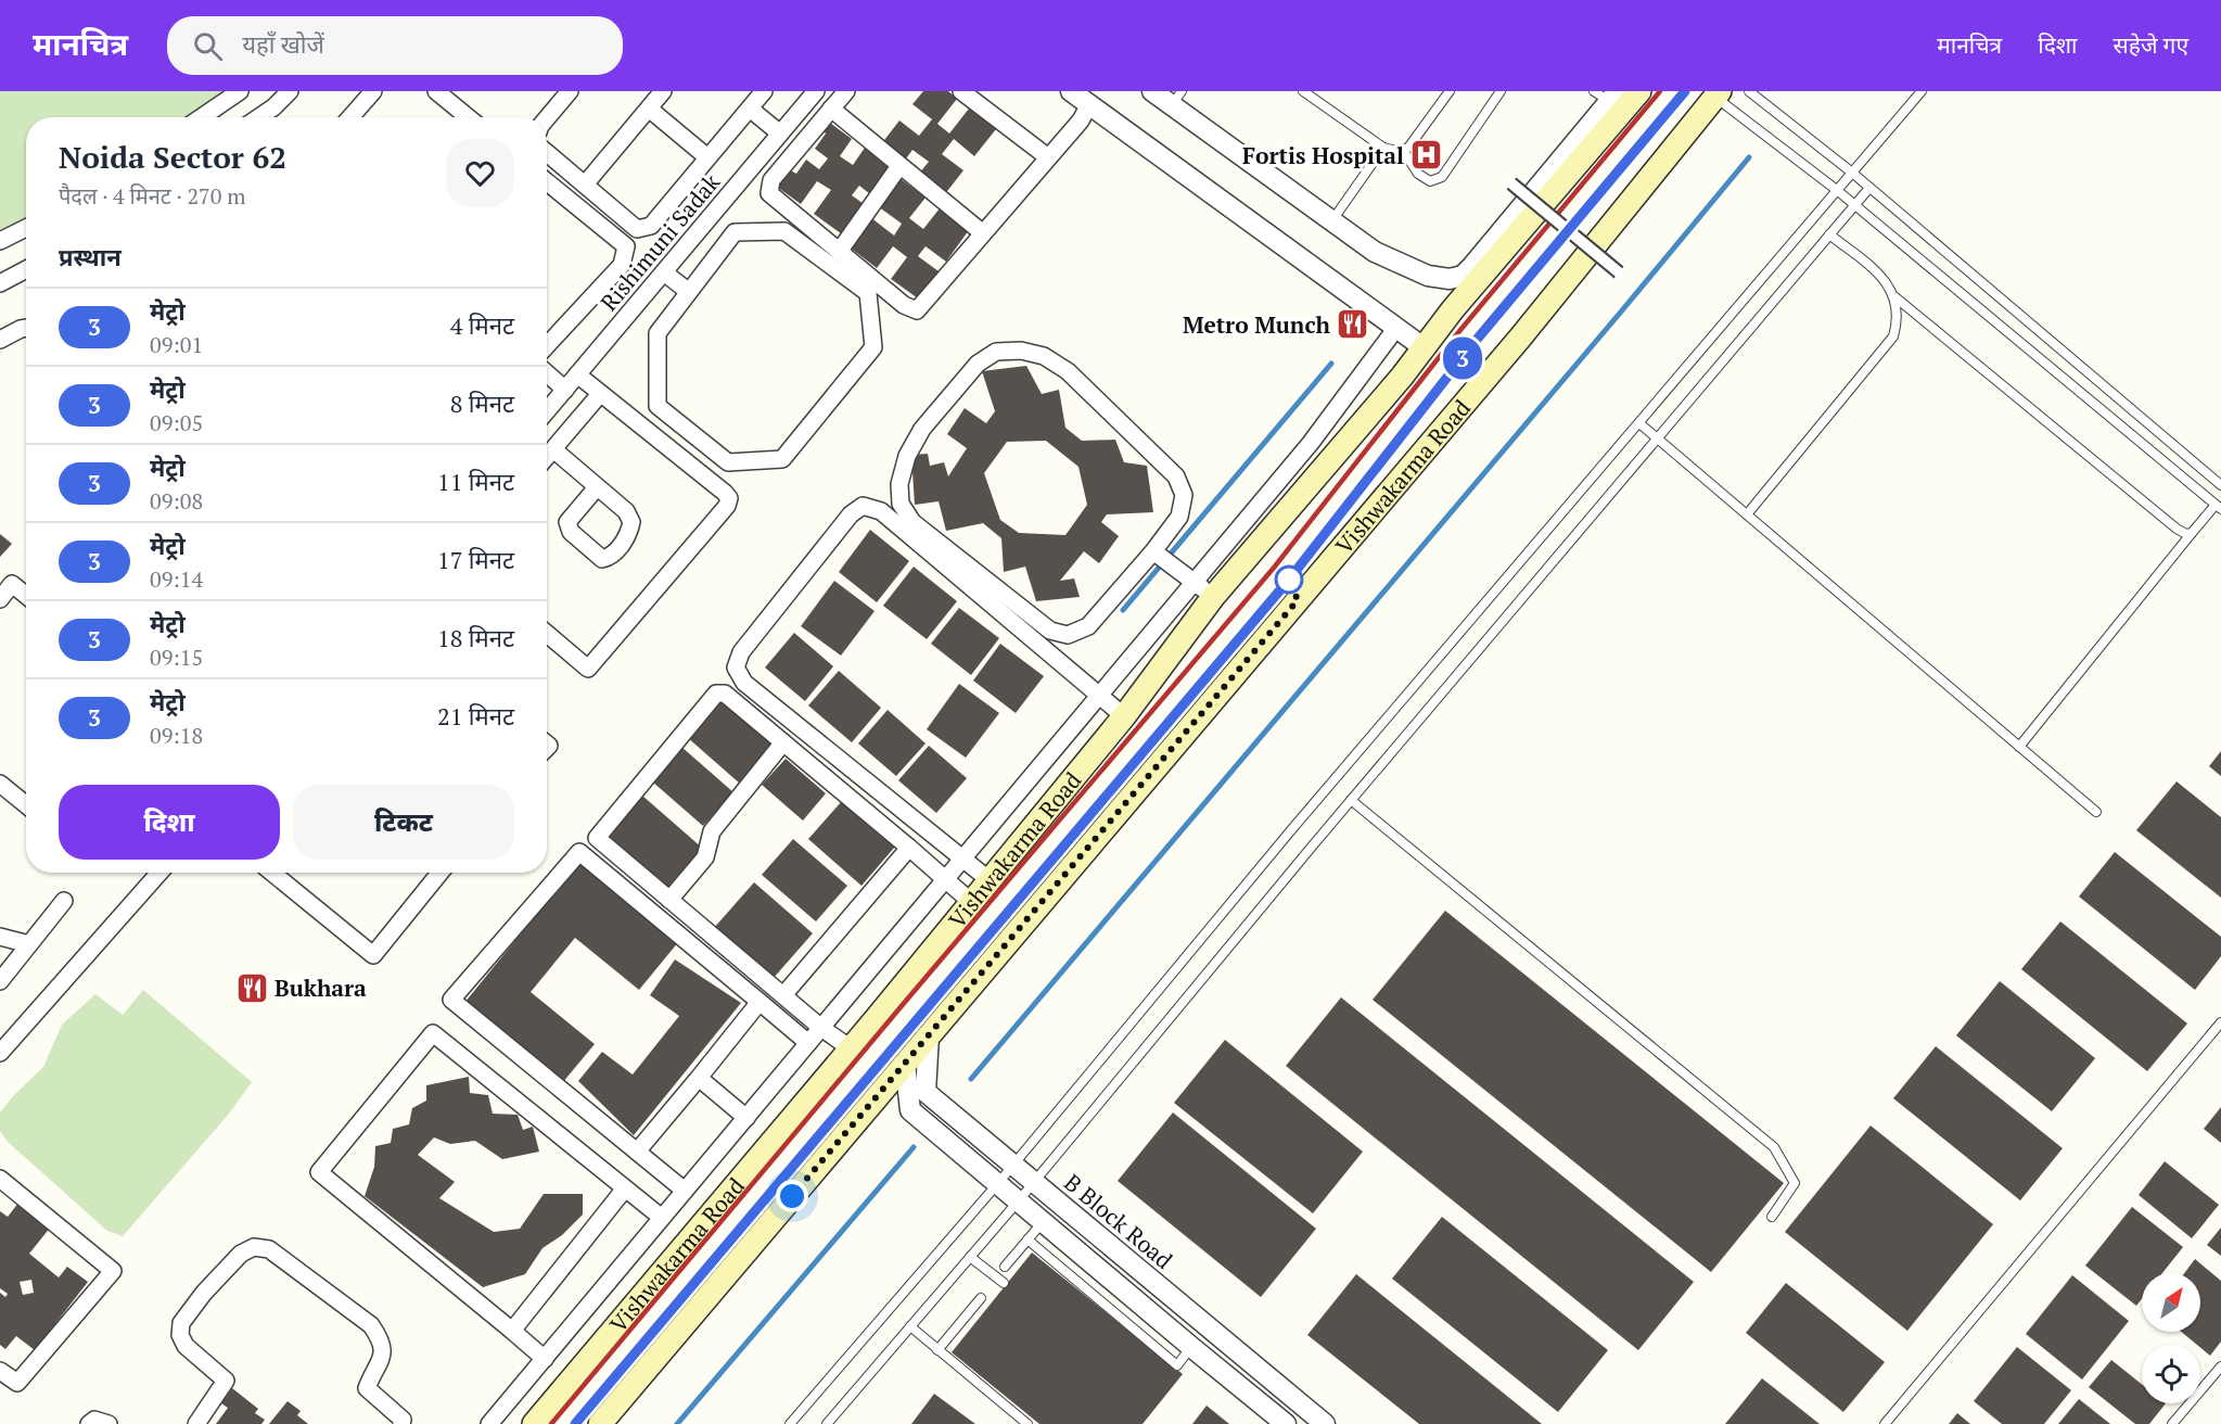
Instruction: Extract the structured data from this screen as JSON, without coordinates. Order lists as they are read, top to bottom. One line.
{"streets":{"main road":["Vishwakarma Road"],"street":["Rishimuni Sadak","B Block Road"]},"crossings":[["Vishwakarma Road","B Block Road"]],"places":{"hospital":["Fortis Hospital"],"restaurant":["Metro Munch","Bukhara"]},"lines":["metro line 3"],"north":"top right","page":{"header":"मानचित्र","search":"यहाँ खोजें","nav":["मानचित्र","दिशा","सहेजे गए"],"on_map":"3","heading":[["Noida Sector 62","पैदल · 4 मिनट · 270 m"],"प्रस्थान"],"list":[{"mark":"3","name":"मेट्रो","note":"09:01","value":"4 मिनट"},{"mark":"3","name":"मेट्रो","note":"09:05","value":"8 मिनट"},{"mark":"3","name":"मेट्रो","note":"09:08","value":"11 मिनट"},{"mark":"3","name":"मेट्रो","note":"09:14","value":"17 मिनट"},{"mark":"3","name":"मेट्रो","note":"09:15","value":"18 मिनट"},{"mark":"3","name":"मेट्रो","note":"09:18","value":"21 मिनट"}],"buttons":["दिशा","टिकट"]}}
